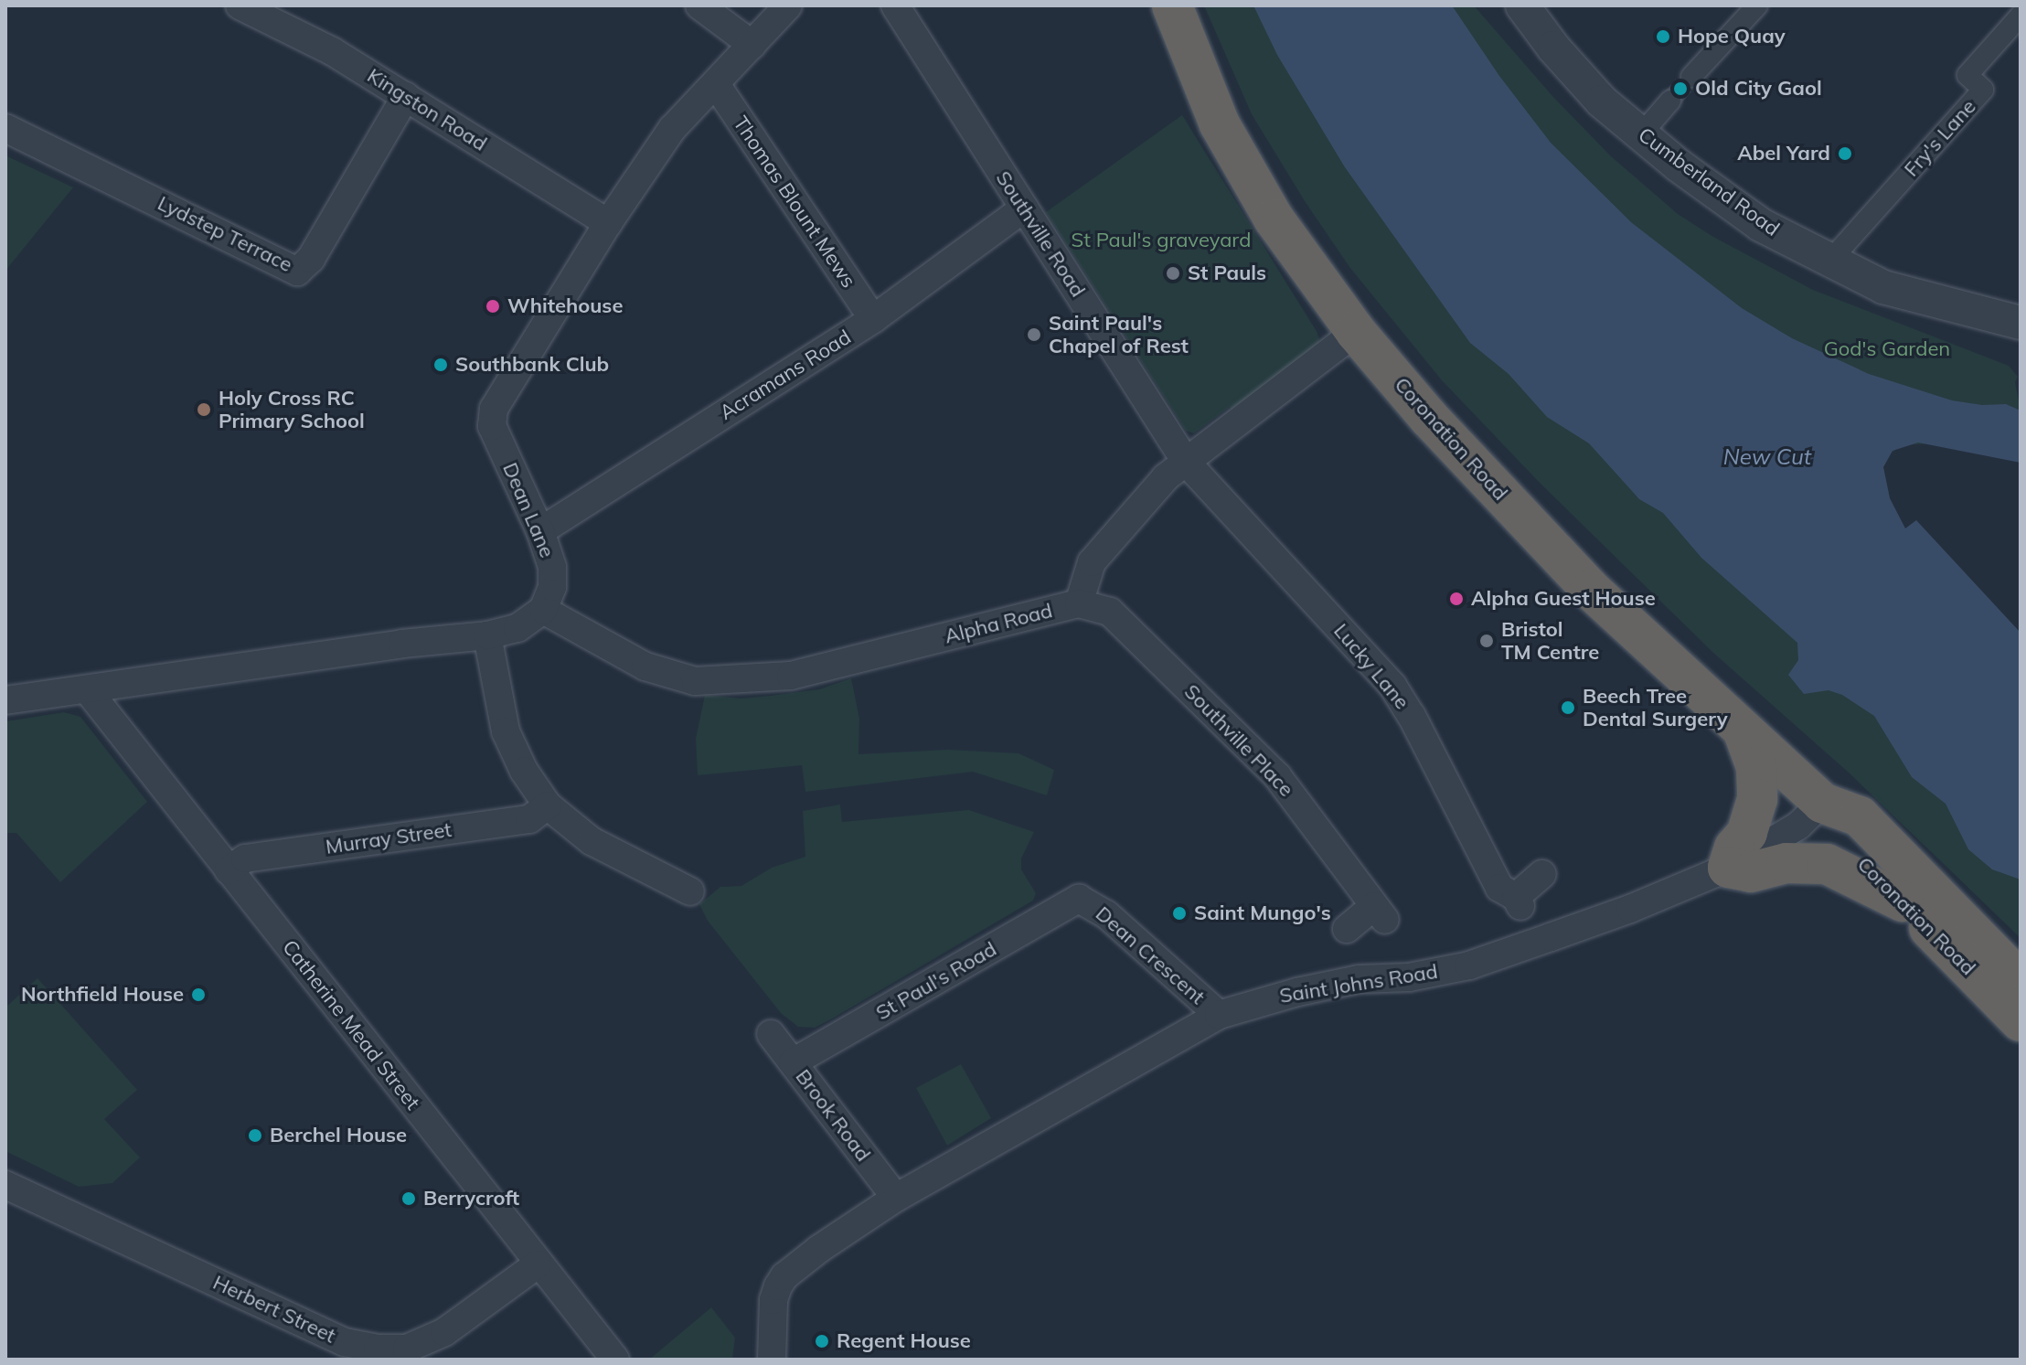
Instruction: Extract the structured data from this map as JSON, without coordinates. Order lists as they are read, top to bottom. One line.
{"streets":{"highway":["Coronation Road"],"street":["Kingston Road","Fry's Lane","Cumberland Road","Thomas Blount Mews","Lydstep Terrace","Southville Road","Acramans Road","Dean Lane","Alpha Road","Lucky Lane","Southville Place","Murray Street","Dean Crescent","St Paul's Road","Saint Johns Road","Catherine Mead Street","Brook Road","Herbert Street"]},"crossings":[["Kingston Road","Lydstep Terrace"],["Kingston Road","Dean Lane"],["Fry's Lane","Cumberland Road"],["Thomas Blount Mews","Acramans Road"],["Thomas Blount Mews","Dean Lane"],["Southville Road","Acramans Road"],["Southville Road","Alpha Road"],["Southville Road","Lucky Lane"],["Acramans Road","Dean Lane"],["Coronation Road","Alpha Road"],["Coronation Road","Saint Johns Road"],["Dean Lane","Alpha Road"],["Alpha Road","Lucky Lane"],["Alpha Road","Southville Place"],["Murray Street","Catherine Mead Street"],["Dean Crescent","St Paul's Road"],["Dean Crescent","Saint Johns Road"],["St Paul's Road","Brook Road"],["Saint Johns Road","Brook Road"],["Catherine Mead Street","Herbert Street"]],"water":["New Cut"],"parks":["St Paul's graveyard","God's Garden"],"places":["Hope Quay","Old City Gaol","Abel Yard","St Pauls","Whitehouse","Saint Paul's Chapel of Rest","Southbank Club","Holy Cross RC Primary School","Alpha Guest House","Bristol TM Centre","Beech Tree Dental Surgery","Saint Mungo's","Northfield House","Berchel House","Berrycroft","Regent House"]}
